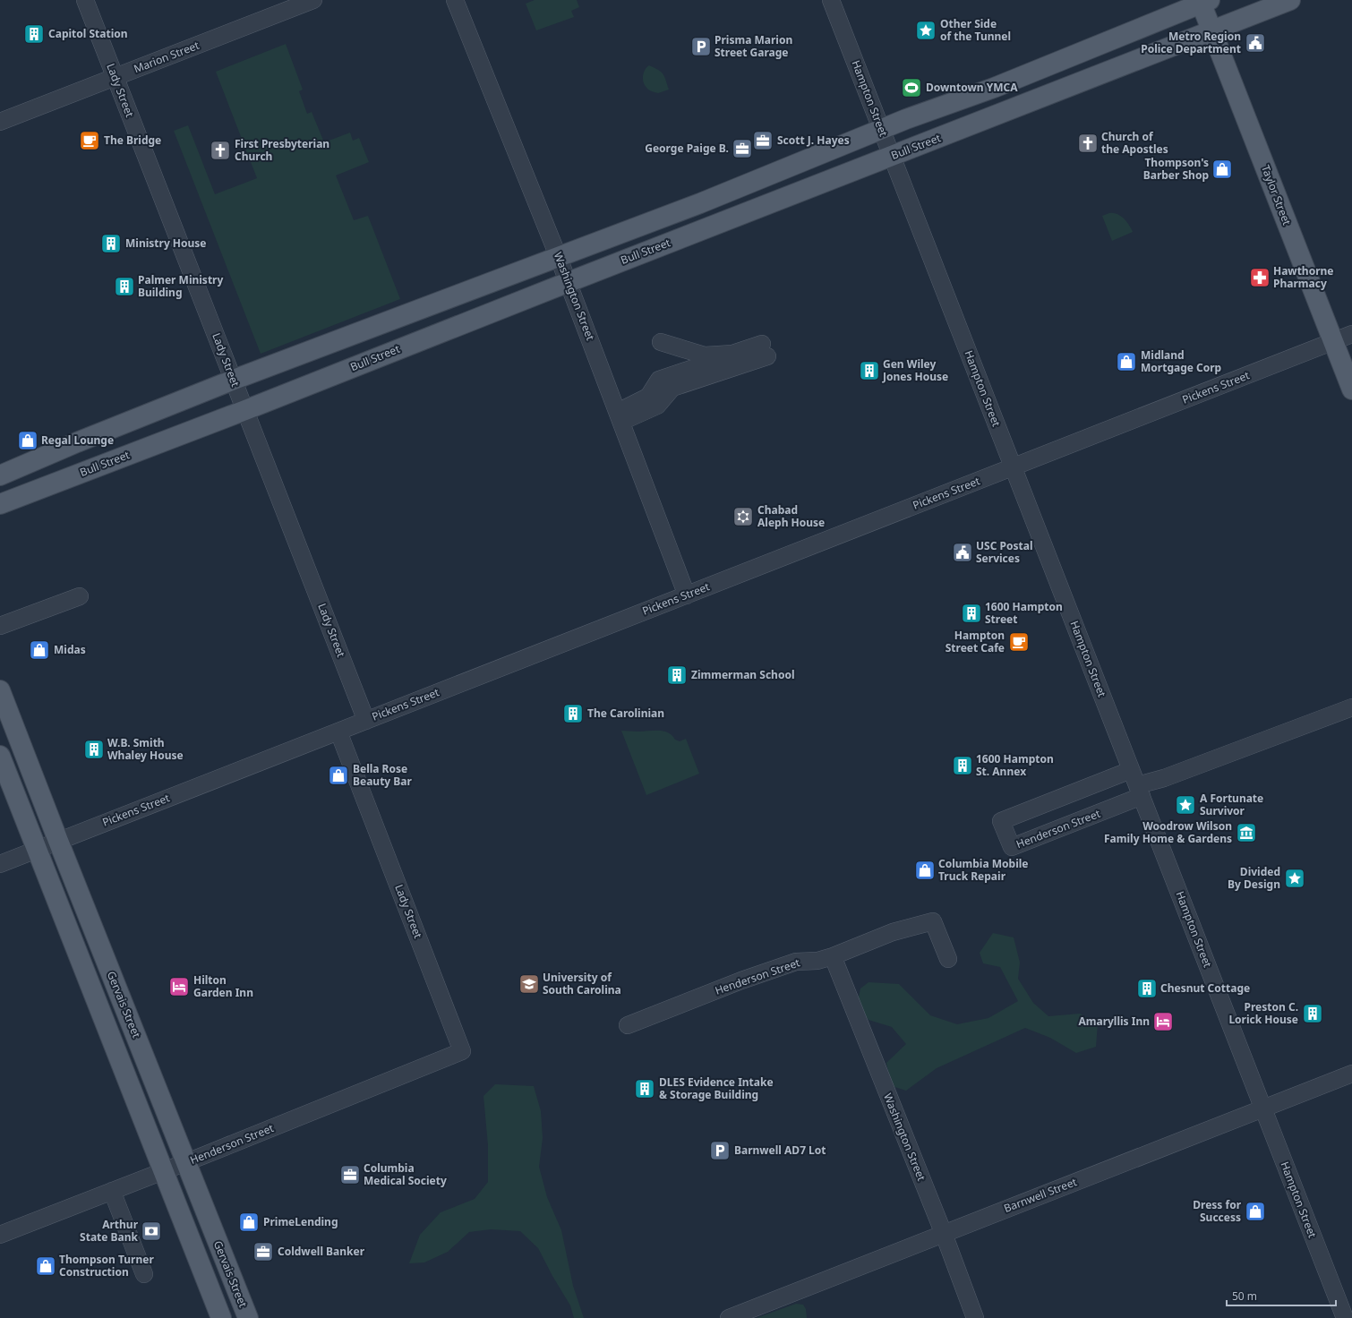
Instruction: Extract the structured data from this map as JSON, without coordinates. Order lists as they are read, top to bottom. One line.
{"streets":{"main road":["Bull Street","Taylor Street","Gervais Street"],"street":["Marion Street","Lady Street","Hampton Street","Washington Street","Pickens Street","Henderson Street","Barnwell Street"]},"crossings":[["Marion Street","Lady Street"],["Lady Street","Bull Street"],["Lady Street","Pickens Street"],["Lady Street","Henderson Street"],["Hampton Street","Bull Street"],["Hampton Street","Pickens Street"],["Hampton Street","Henderson Street"],["Hampton Street","Barnwell Street"],["Bull Street","Taylor Street"],["Bull Street","Washington Street"],["Taylor Street","Pickens Street"],["Washington Street","Pickens Street"],["Washington Street","Henderson Street"],["Washington Street","Barnwell Street"],["Pickens Street","Gervais Street"],["Henderson Street","Gervais Street"]],"places":{"place":["Other Side of the Tunnel","A Fortunate Survivor","Divided By Design"],"building":["Capitol Station","Ministry House","Palmer Ministry Building","Gen Wiley Jones House","1600 Hampton Street","Zimmerman School","The Carolinian","W.B. Smith Whaley House","1600 Hampton St. Annex","Chesnut Cottage","Preston C. Lorick House","DLES Evidence Intake & Storage Building"],"public building":["Metro Region Police Department","USC Postal Services"],"parking":["Prisma Marion Street Garage","Barnwell AD7 Lot"],"sports":["Downtown YMCA"],"cafe":["The Bridge","Hampton Street Cafe"],"office":["Scott J. Hayes","George Paige B.","Columbia Medical Society","Coldwell Banker"],"church":["Church of the Apostles","First Presbyterian Church"],"shop":["Thompson's Barber Shop","Midland Mortgage Corp","Regal Lounge","Midas","Bella Rose Beauty Bar","Columbia Mobile Truck Repair","Dress for Success","PrimeLending","Thompson Turner Construction"],"pharmacy":["Hawthorne Pharmacy"],"synagogue":["Chabad Aleph House"],"museum":["Woodrow Wilson Family Home & Gardens"],"school or university":["University of South Carolina"],"hotel":["Hilton Garden Inn","Amaryllis Inn"],"bank":["Arthur State Bank"]},"scale_bar":"50 m"}
